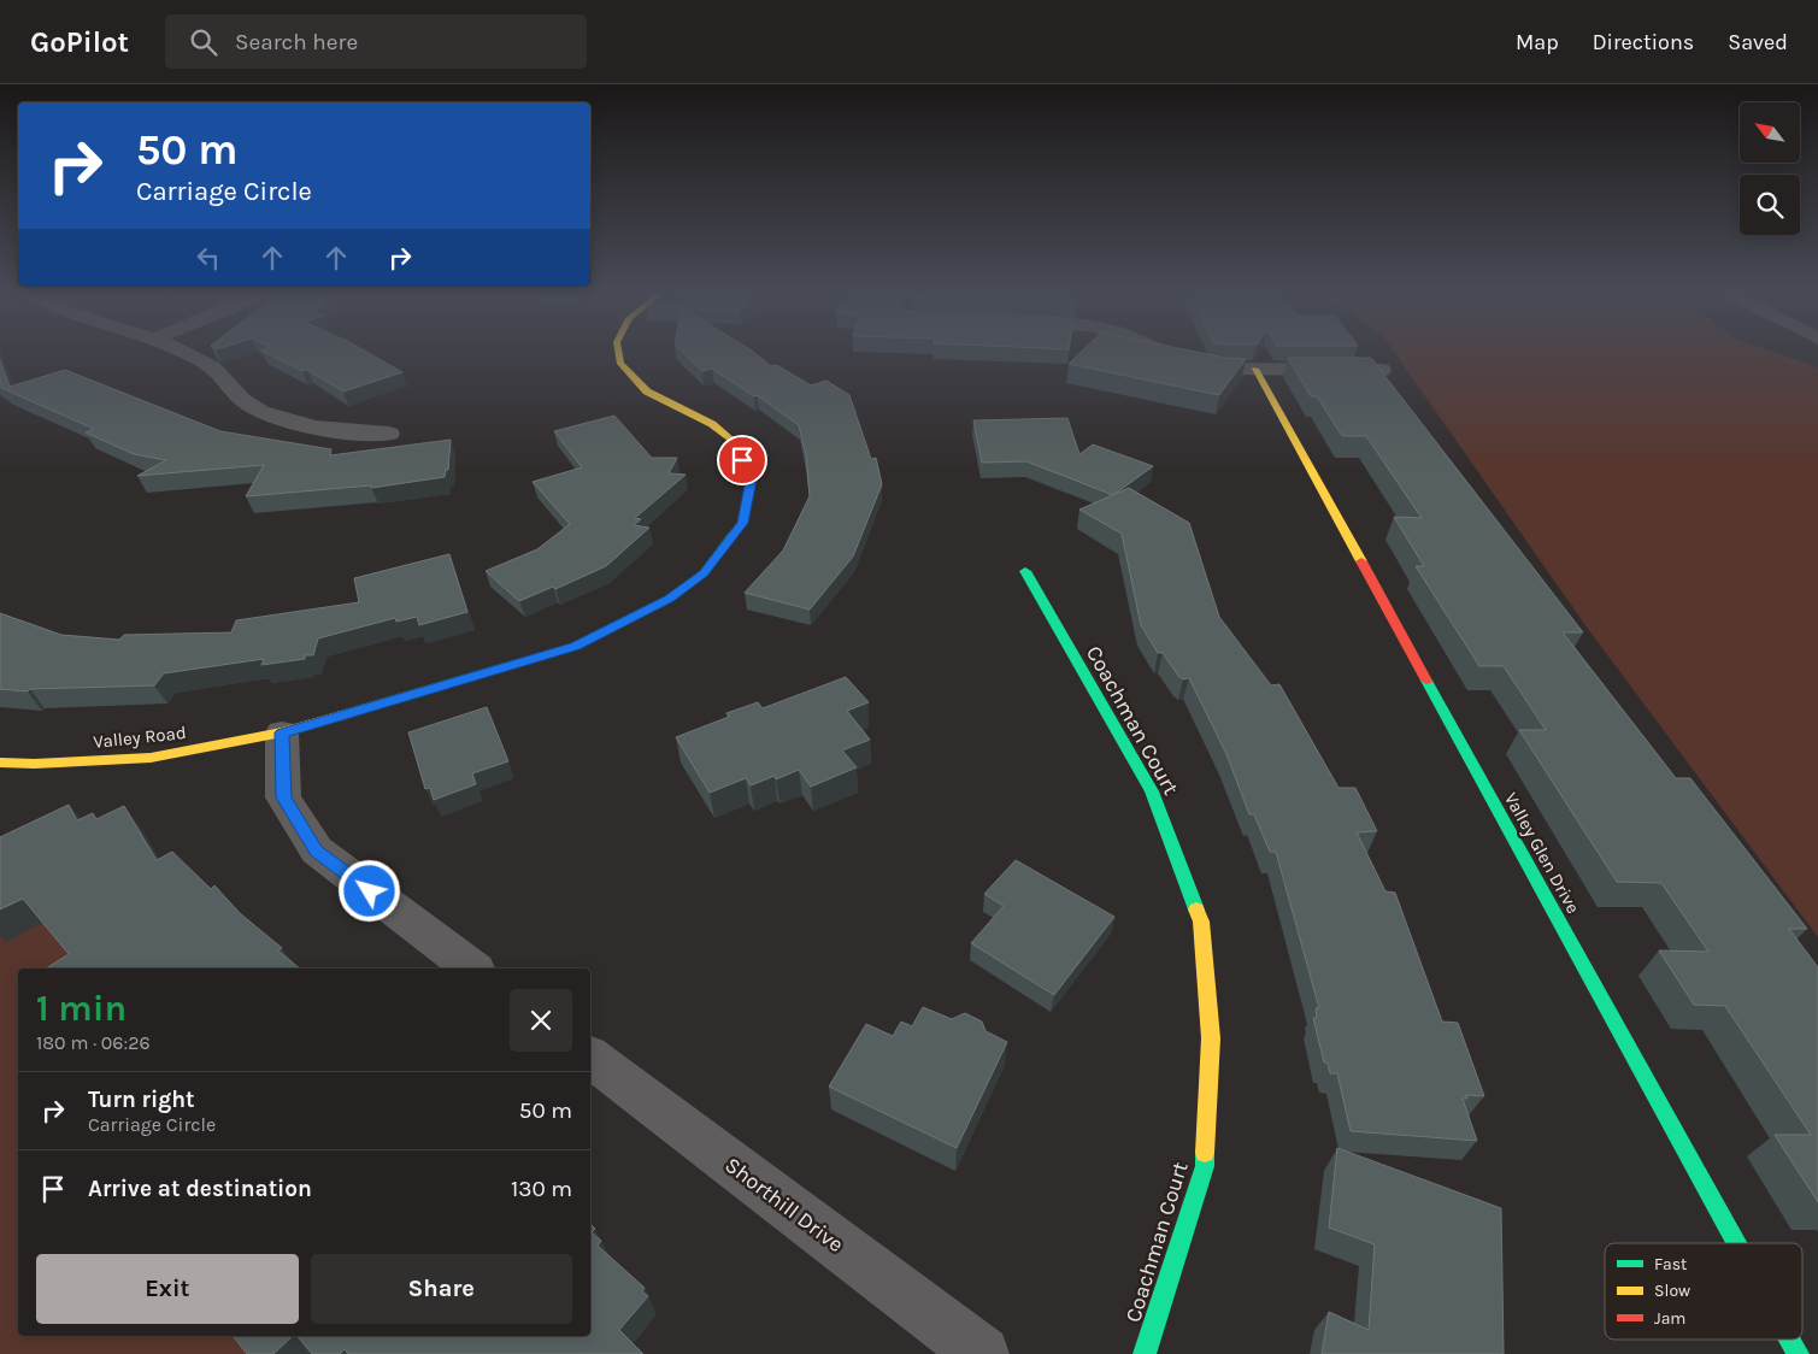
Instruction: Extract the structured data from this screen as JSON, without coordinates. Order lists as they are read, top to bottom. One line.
{"streets":{"street":["Coachman Court","Valley Road","Valley Glen Drive","Shorthill Drive"]},"legend":["Fast","Slow","Jam"],"north":"top left","page":{"header":"GoPilot","search":"Search here","nav":["Map","Directions","Saved"],"turn":["50 m","Carriage Circle"],"heading":["1 min","180 m · 06:26"],"list":[{"name":"Turn right","note":"Carriage Circle","value":"50 m"},{"name":"Arrive at destination","value":"130 m"}],"buttons":["Exit","Share"]}}
